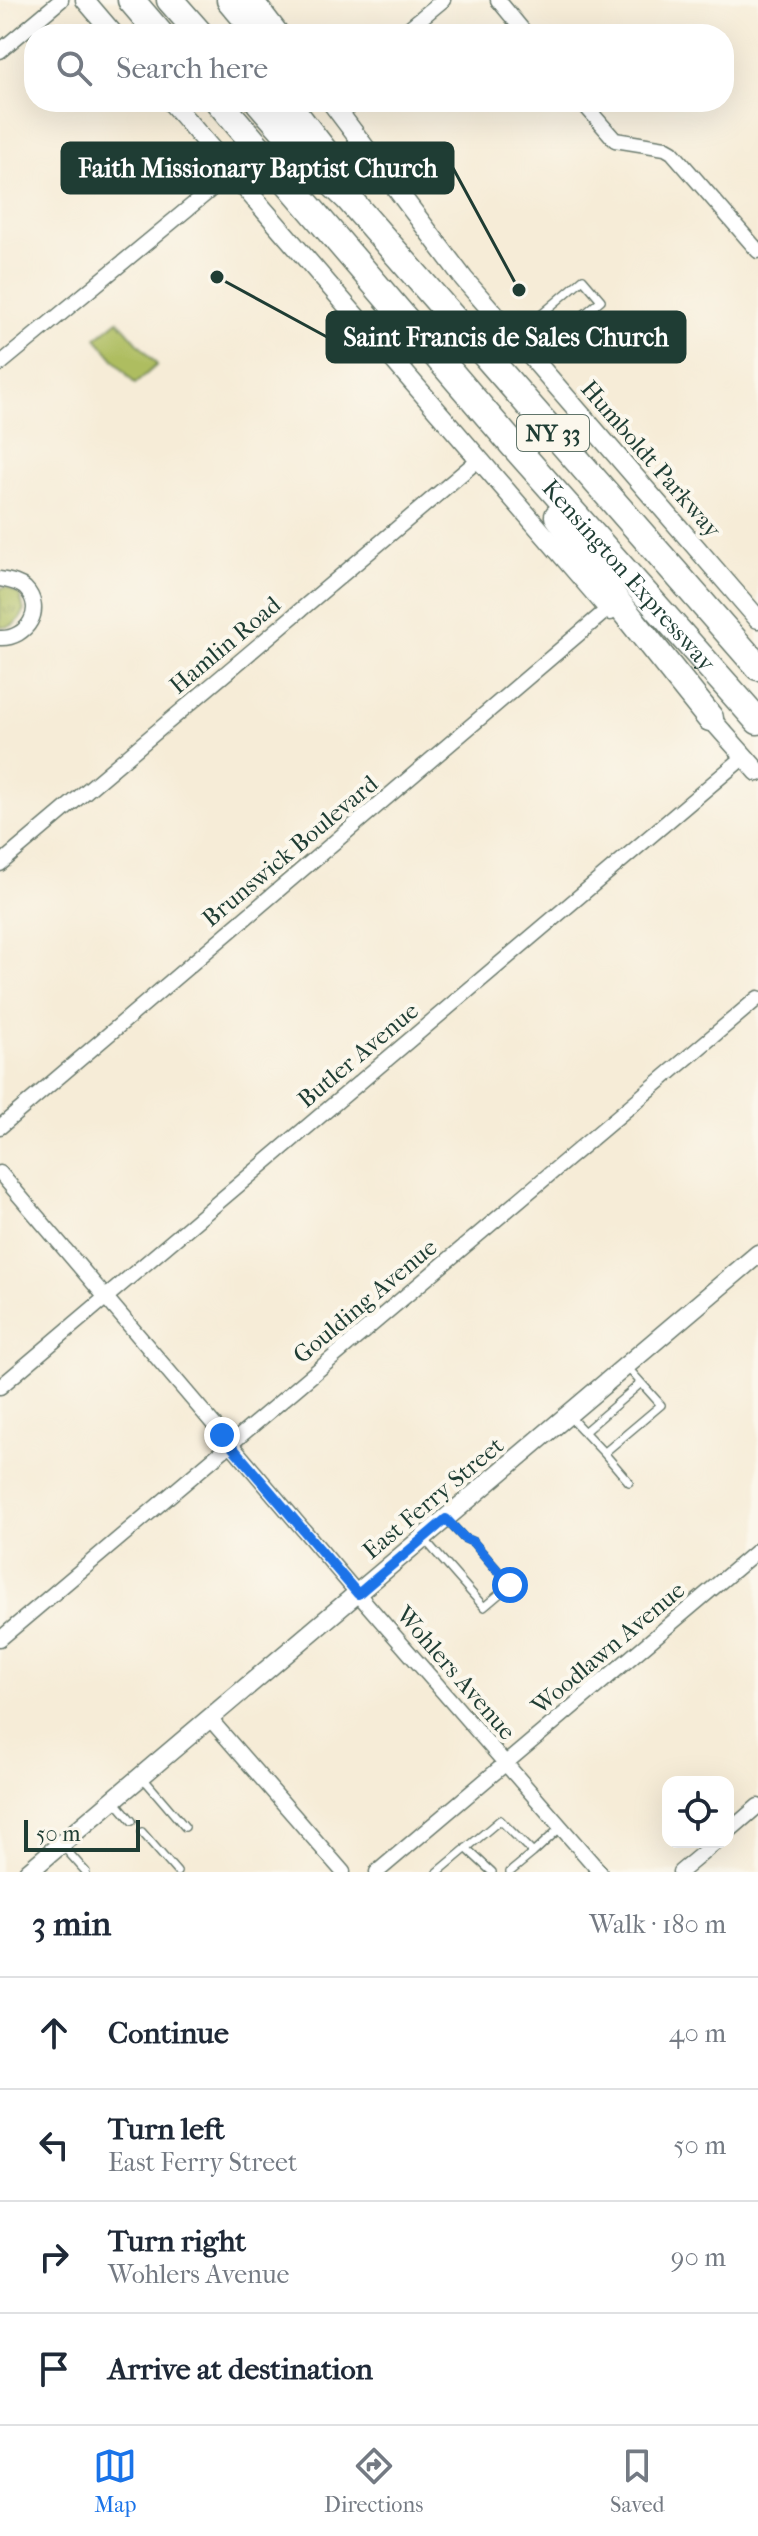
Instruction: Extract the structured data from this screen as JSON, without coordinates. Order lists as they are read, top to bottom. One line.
{"streets":{"highway":["NY 33","Kensington Expressway"],"street":["Humboldt Parkway","Hamlin Road","Brunswick Boulevard","Butler Avenue","Goulding Avenue","East Ferry Street","Woodlawn Avenue","Wohlers Avenue"]},"crossings":[["Butler Avenue","Wohlers Avenue"],["Goulding Avenue","Wohlers Avenue"],["East Ferry Street","Wohlers Avenue"],["Woodlawn Avenue","Wohlers Avenue"]],"places":["Saint Francis de Sales Church","Faith Missionary Baptist Church"],"scale_bar":"50 m","page":{"search":"Search here","scale":"50 m","heading":["3 min","Walk · 180 m"],"list":[["Continue","40 m"],["Turn left","East Ferry Street","50 m"],["Turn right","Wohlers Avenue","90 m"],"Arrive at destination"],"nav":["Map","Directions","Saved"]}}
